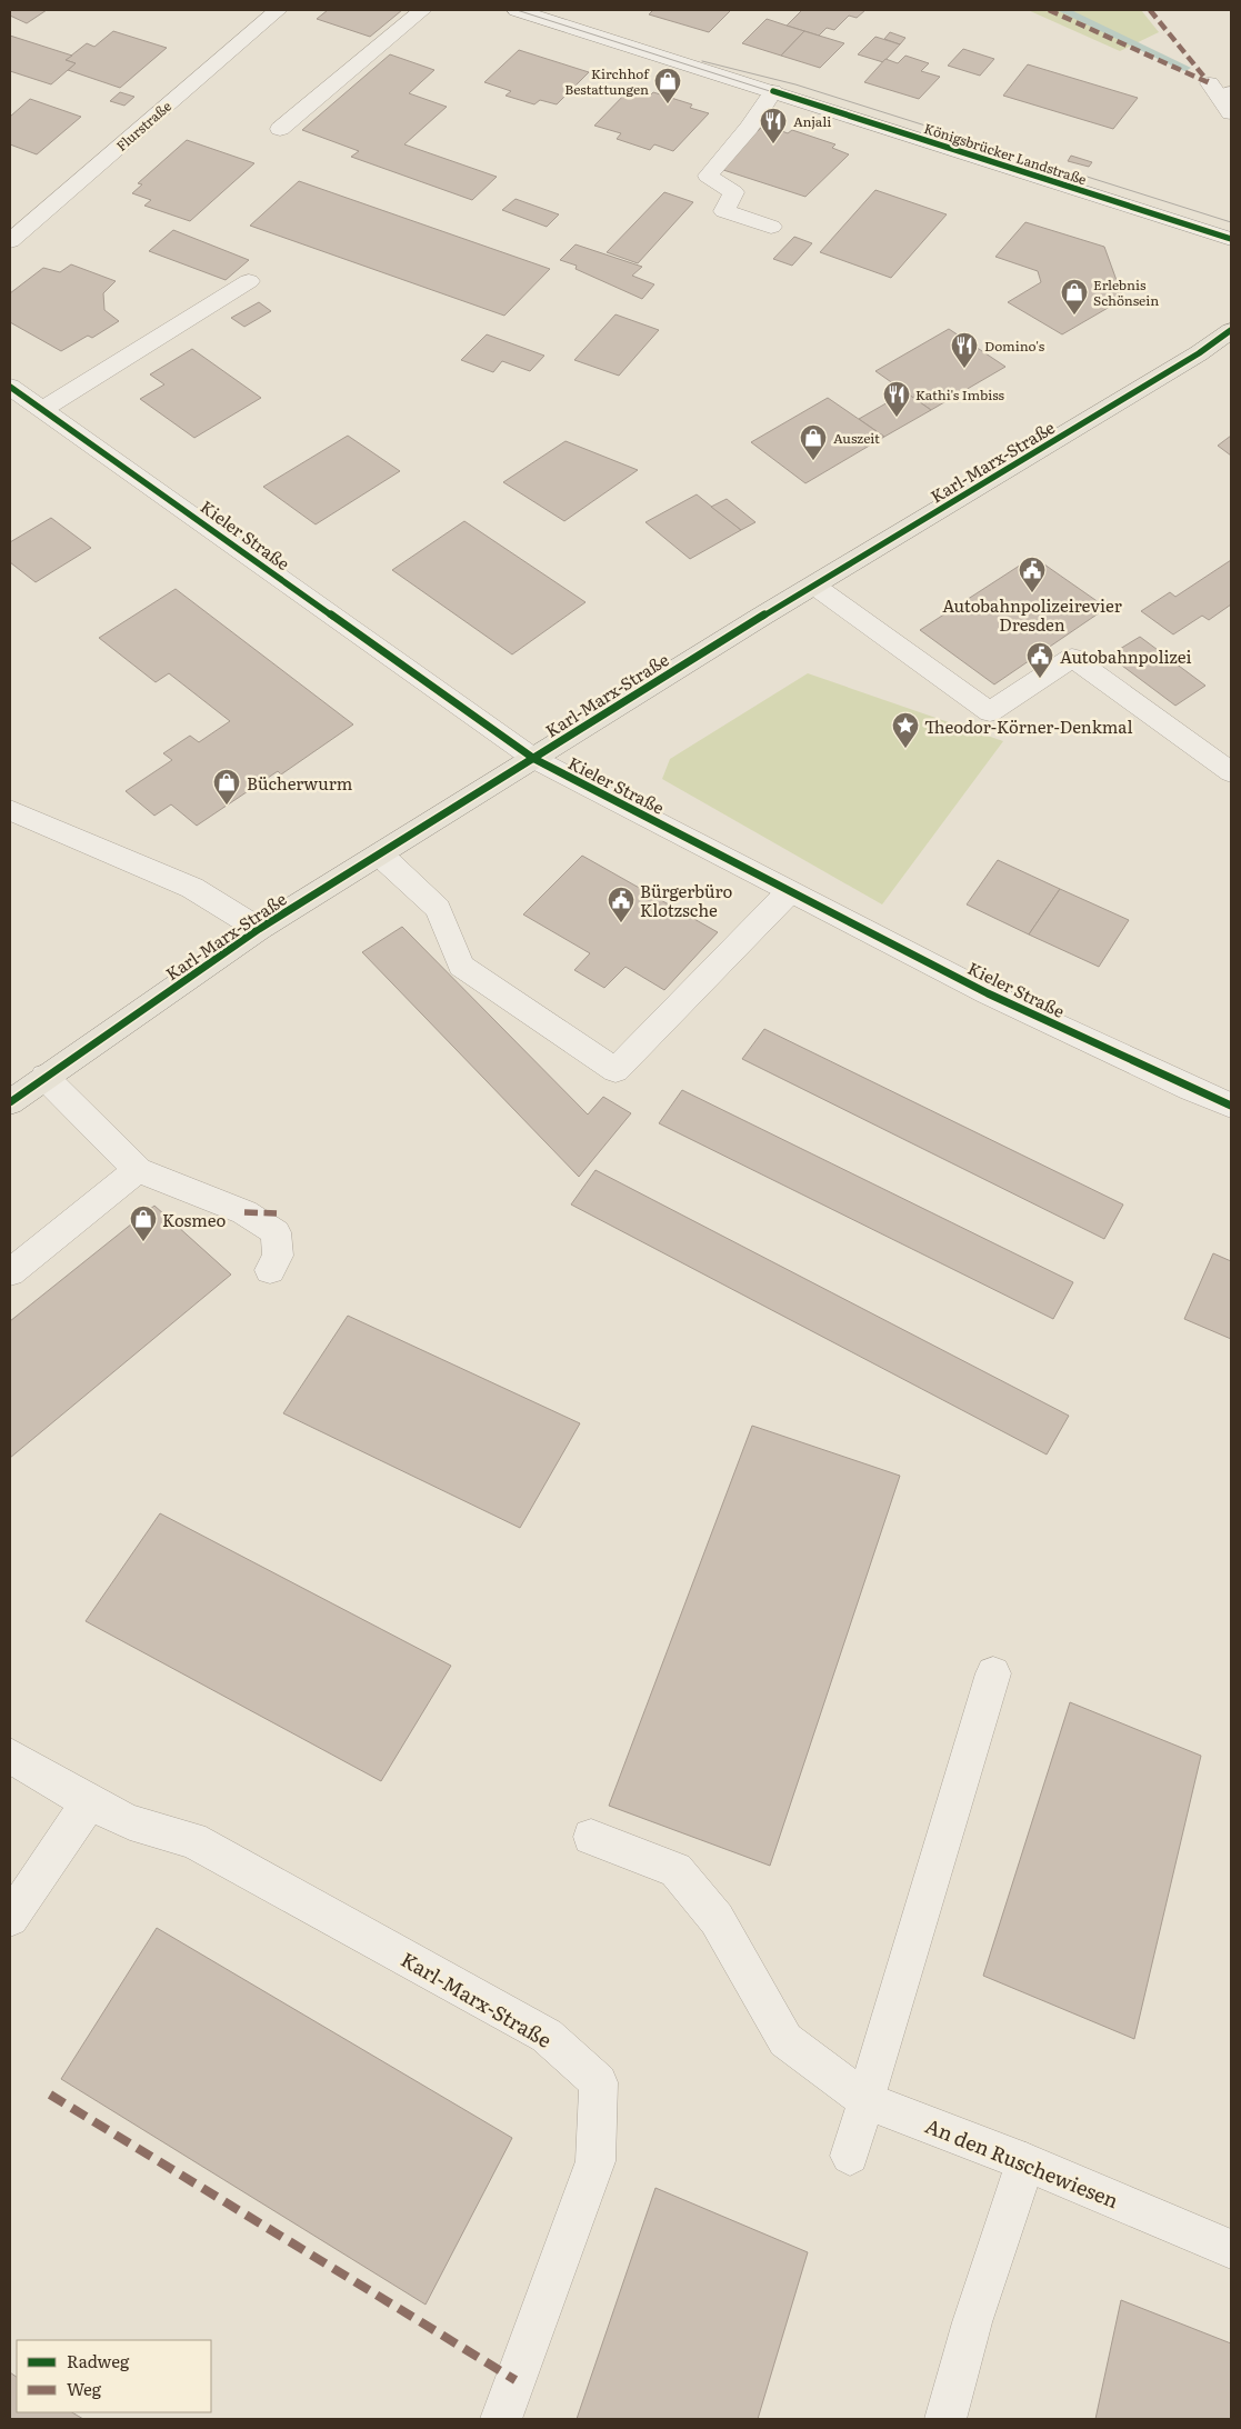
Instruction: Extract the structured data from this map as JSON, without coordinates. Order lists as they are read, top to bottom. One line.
{"streets":{"main road":["Karl-Marx-Straße"],"street":["Flurstraße","Königsbrücker Landstraße","Kieler Straße","An den Ruschewiesen"]},"crossings":[["Karl-Marx-Straße","Kieler Straße"]],"places":{"shop":["Kirchhof Bestattungen","Erlebnis Schönsein","Auszeit","Bücherwurm","Kosmeo"],"restaurant":["Anjali","Domino's","Kathi's Imbiss"],"public building":["Autobahnpolizeirevier Dresden","Autobahnpolizei","Bürgerbüro Klotzsche"],"place":["Theodor-Körner-Denkmal"]},"legend":["Radweg","Weg"]}
